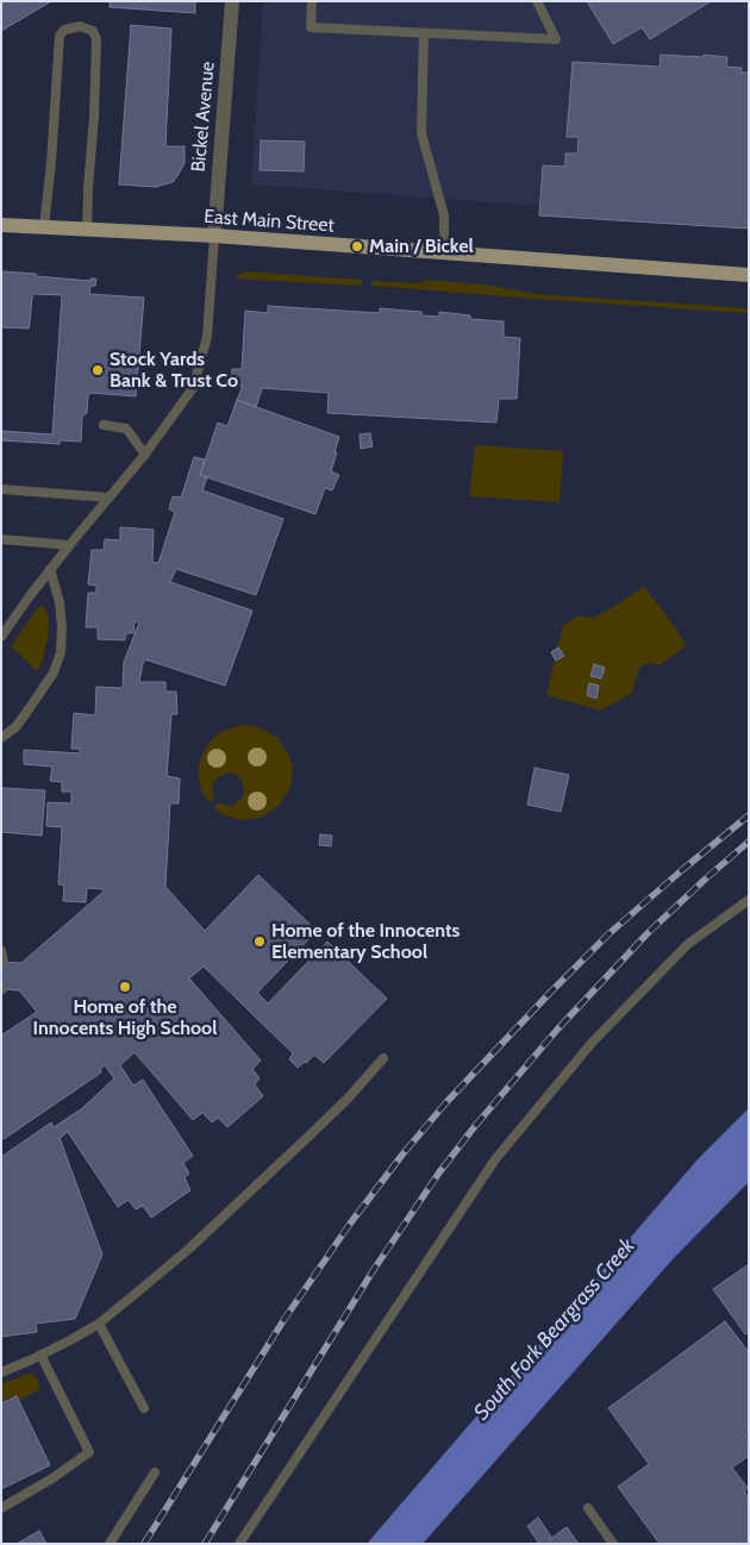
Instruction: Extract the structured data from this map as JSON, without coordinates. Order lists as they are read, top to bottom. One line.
{"streets":{"main road":["East Main Street"],"street":["Bickel Avenue"]},"crossings":[["Bickel Avenue","East Main Street"]],"water":["South Fork Beargrass Creek"],"places":["Main / Bickel","Stock Yards Bank & Trust Co","Home of the Innocents Elementary School","Home of the Innocents High School"]}
